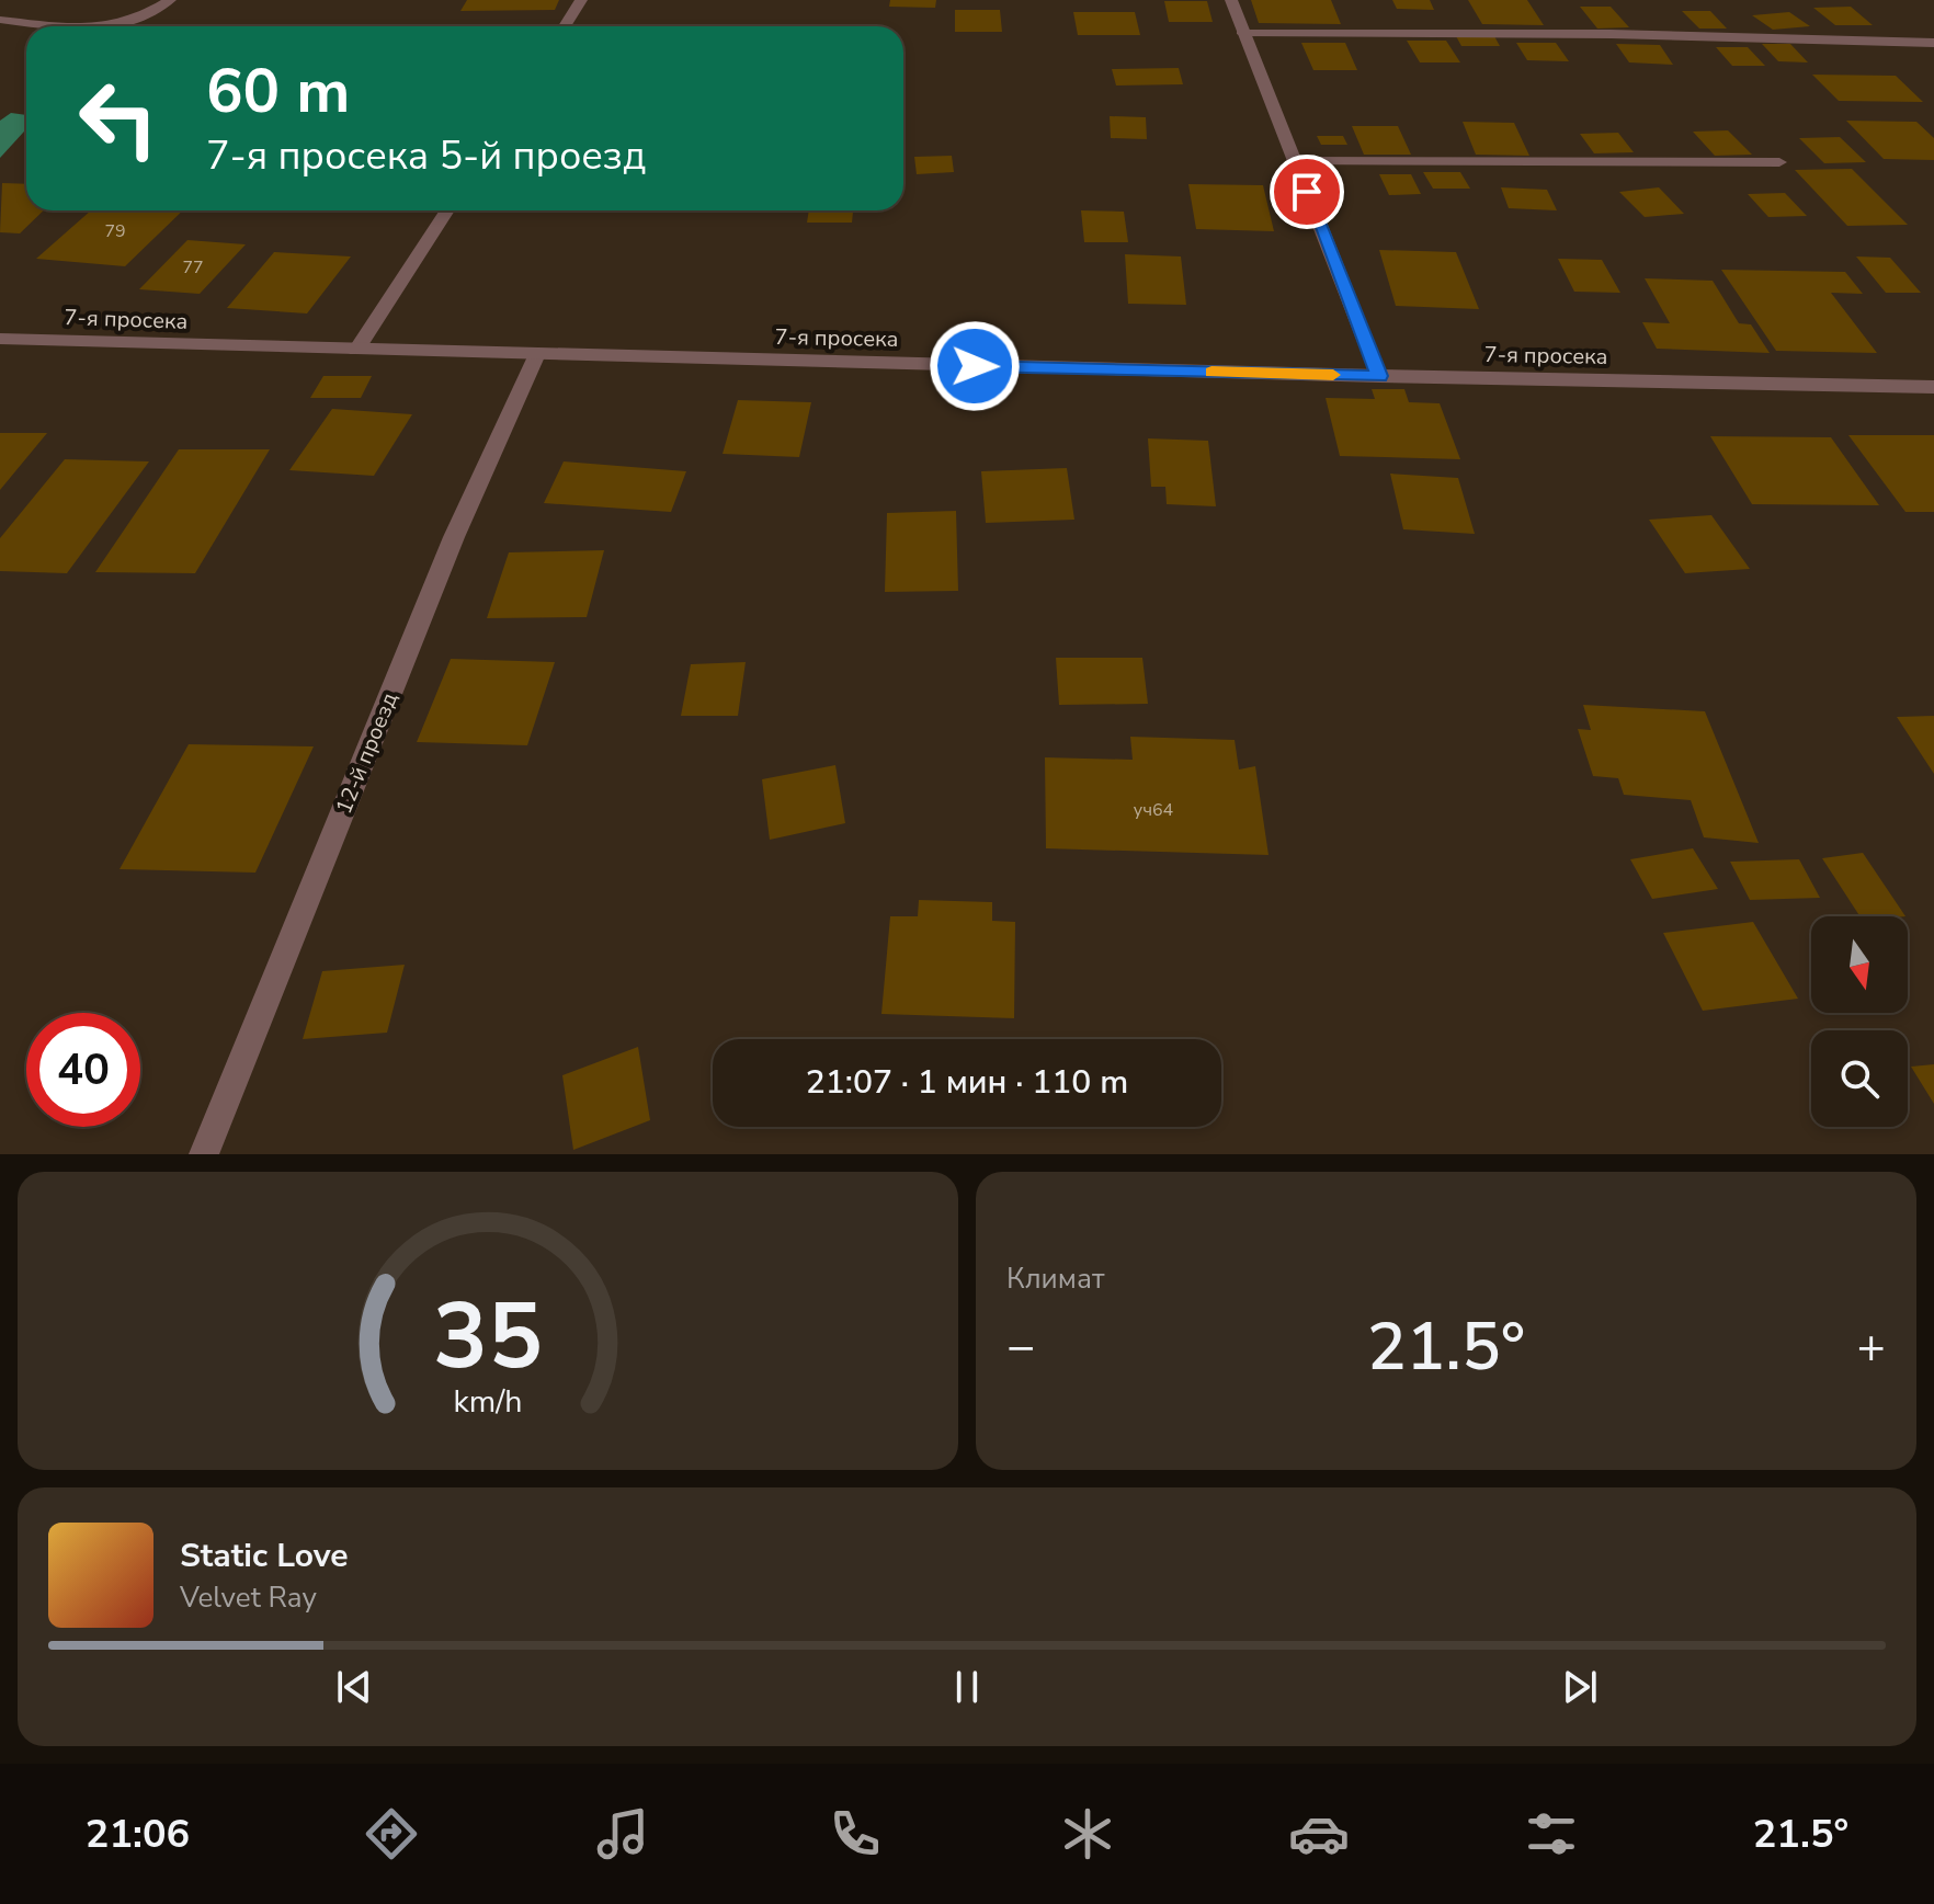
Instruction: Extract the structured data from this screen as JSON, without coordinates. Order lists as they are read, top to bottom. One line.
{"streets":{"street":["7-я просека","12-й проезд"]},"crossings":[["7-я просека","12-й проезд"]],"house_numbers":["79","77","уч64"],"north":"bottom","page":{"turn":["60 m","7-я просека 5-й проезд"],"limit":"40","trip":"21:07 · 1 мин · 110 m","tile":"Климат","heat":["−","21.5°","+"],"song":["Static Love","Velvet Ray"],"tabs":["21:06","21.5°"],"gauge":["35","km/h"]}}
